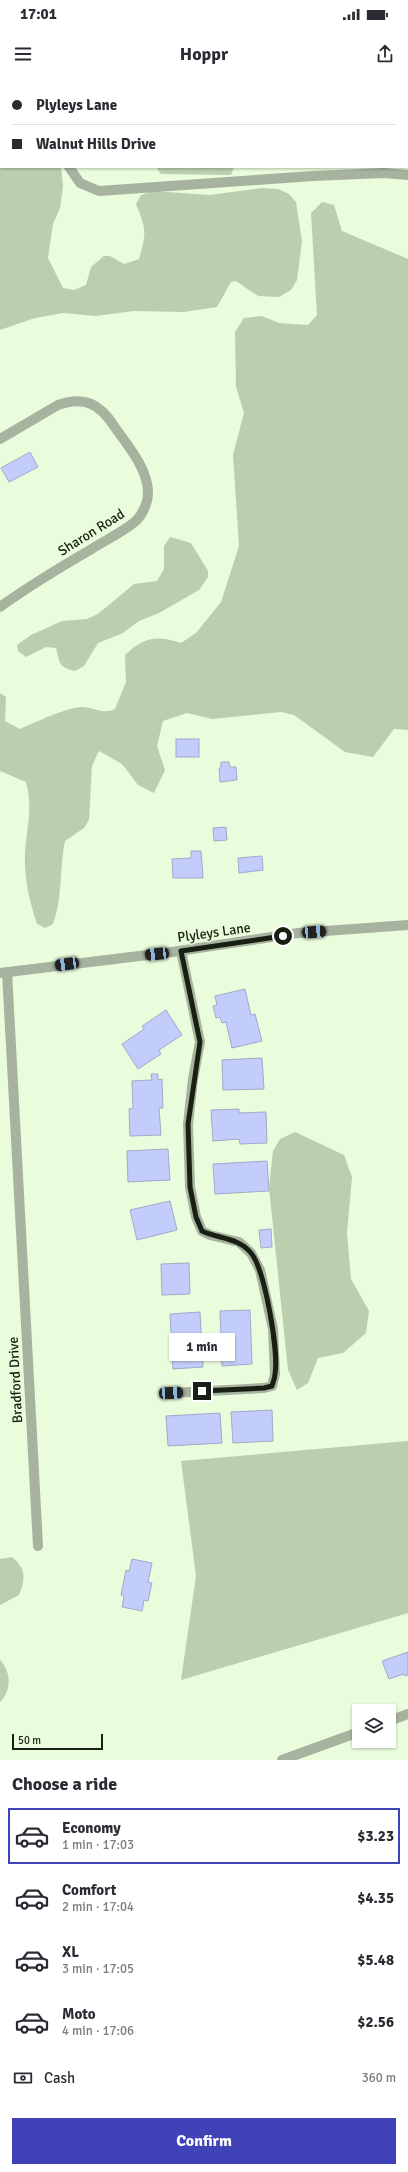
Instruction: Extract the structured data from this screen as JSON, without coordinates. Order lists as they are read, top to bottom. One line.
{"streets":{"street":["Sharon Road","Plyleys Lane","Bradford Drive"]},"crossings":[["Plyleys Lane","Bradford Drive"]],"scale_bar":"50 m","page":{"status":"17:01","header":"Hoppr","banner":["Plyleys Lane","Walnut Hills Drive"],"bubble":"1 min","scale":"50 m","heading":"Choose a ride","list":[{"name":"Economy","note":"1 min · 17:03","value":"$3.23"},{"name":"Comfort","note":"2 min · 17:04","value":"$4.35"},{"name":"XL","note":"3 min · 17:05","value":"$5.48"},{"name":"Moto","note":"4 min · 17:06","value":"$2.56"}],"pay":["Cash","360 m"],"buttons":"Confirm"}}
